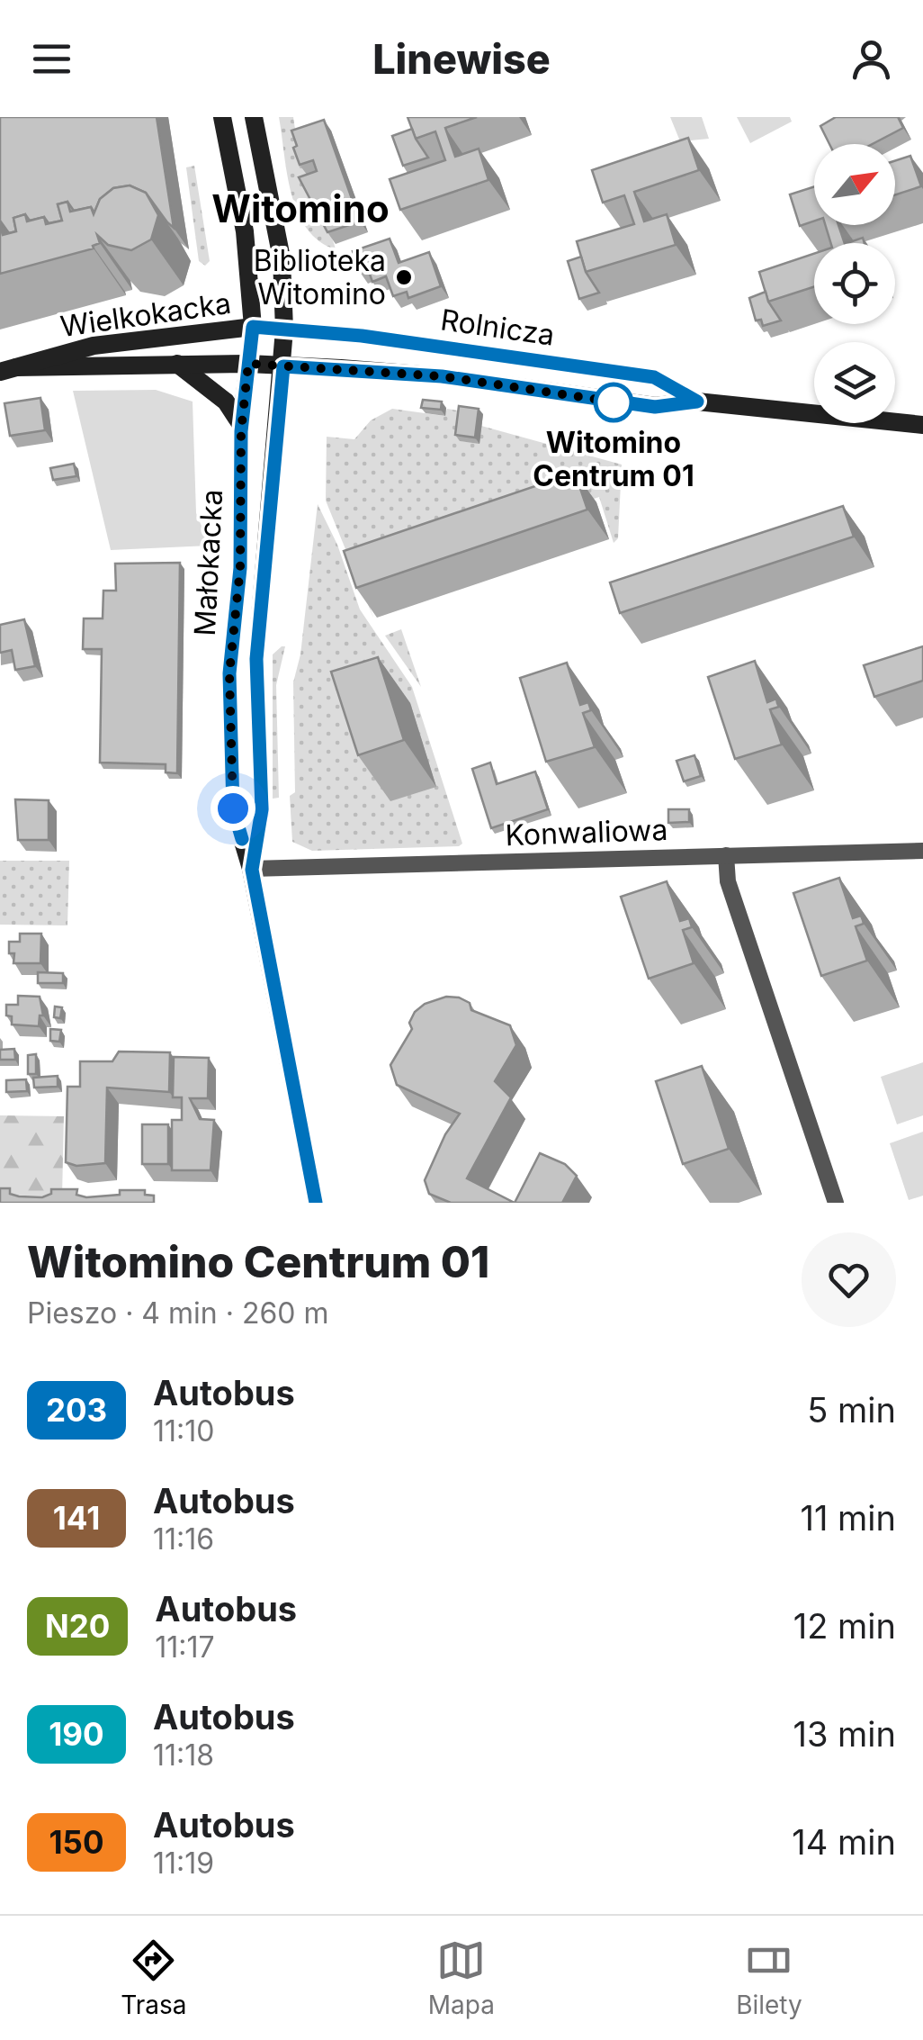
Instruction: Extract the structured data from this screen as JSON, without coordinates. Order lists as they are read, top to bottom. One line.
{"streets":{"main road":["Wielkokacka","Rolnicza","Małokacka"],"street":["Konwaliowa"]},"crossings":[["Wielkokacka","Rolnicza"],["Wielkokacka","Małokacka"],["Rolnicza","Małokacka"],["Małokacka","Konwaliowa"]],"districts":["Witomino"],"places":["Biblioteka Witomino","Witomino Centrum 01"],"lines":["bus line 203"],"north":"top right","page":{"header":"Linewise","heading":["Witomino Centrum 01","Pieszo · 4 min · 260 m"],"list":[{"mark":"203","name":"Autobus","note":"11:10","value":"5 min"},{"mark":"141","name":"Autobus","note":"11:16","value":"11 min"},{"mark":"N20","name":"Autobus","note":"11:17","value":"12 min"},{"mark":"190","name":"Autobus","note":"11:18","value":"13 min"},{"mark":"150","name":"Autobus","note":"11:19","value":"14 min"}],"tabs":["Trasa","Mapa","Bilety"]}}
